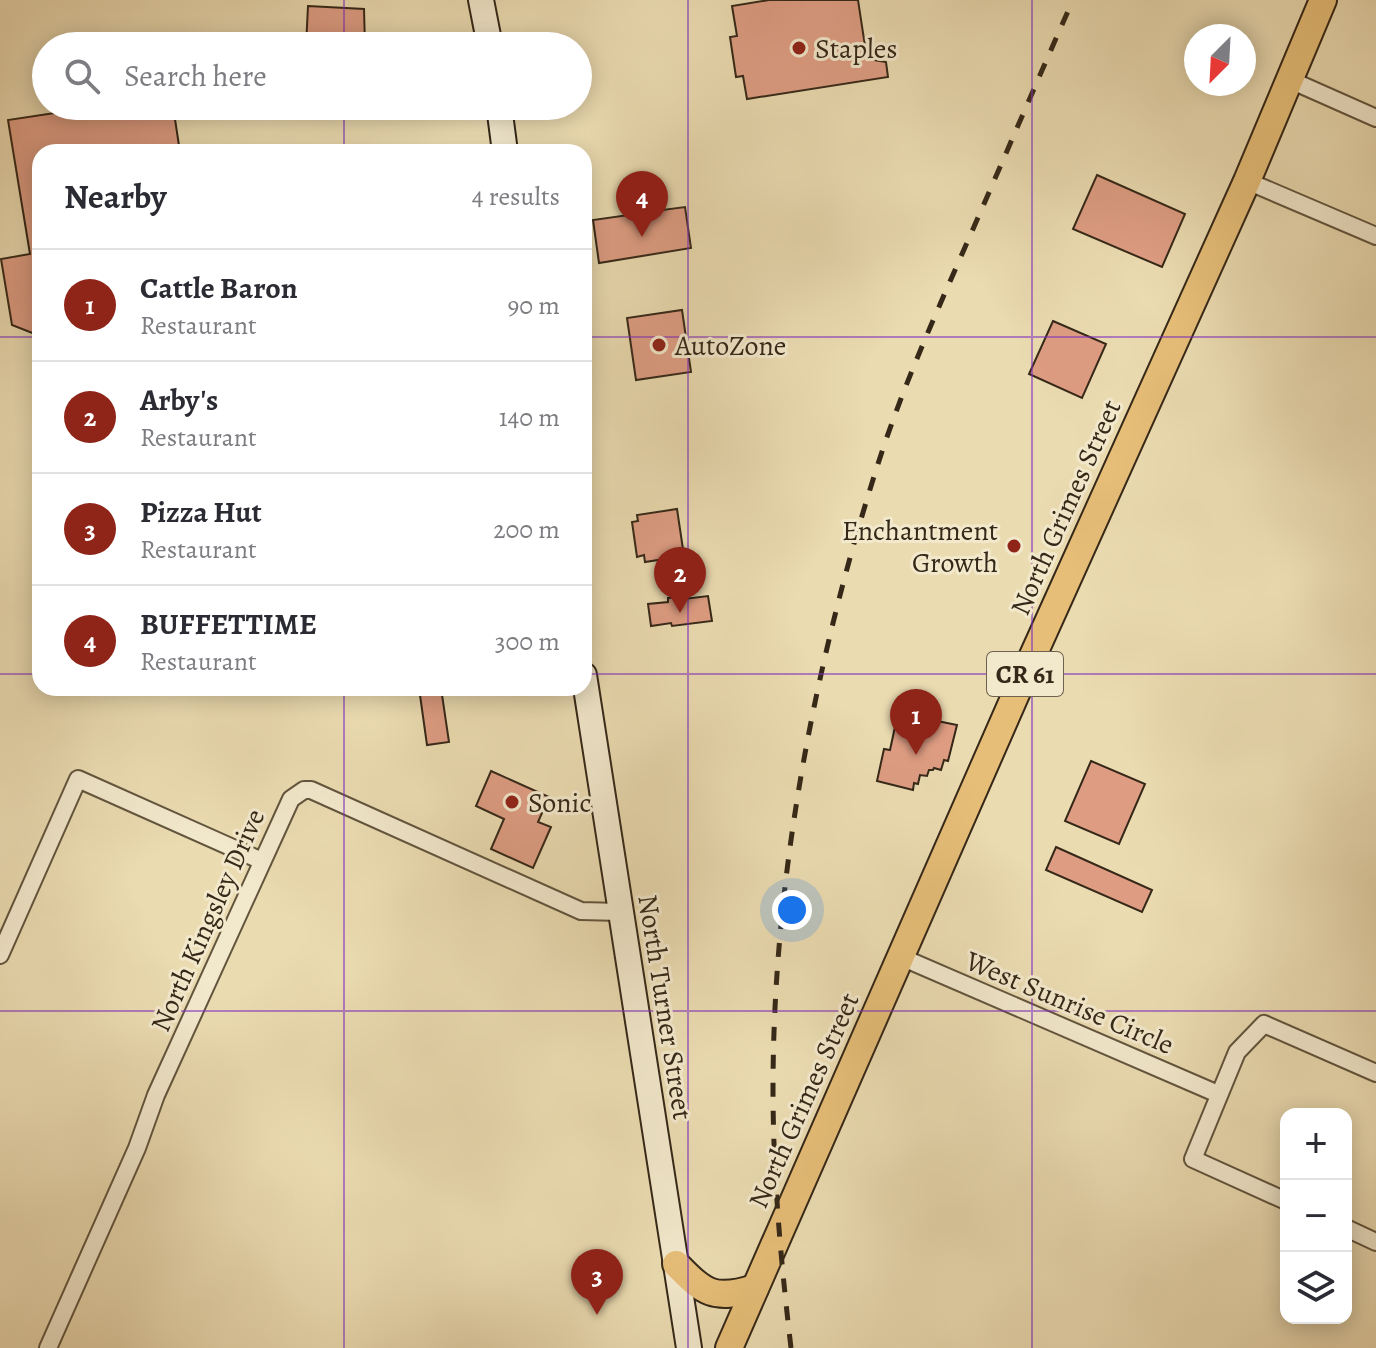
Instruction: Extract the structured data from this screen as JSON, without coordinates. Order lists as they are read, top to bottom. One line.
{"streets":{"main road":["North Grimes Street","CR 61","North Turner Street"],"street":["North Kingsley Drive","West Sunrise Circle"]},"crossings":[["North Grimes Street","West Sunrise Circle"],["North Kingsley Drive","North Turner Street"]],"places":["Staples","AutoZone","Enchantment Growth","Sonic"],"north":"bottom left","page":{"search":"Search here","heading":["Nearby","4 results"],"pins":["4","2","1","3"],"list":[{"mark":"1","name":"Cattle Baron","note":"Restaurant","value":"90 m"},{"mark":"2","name":"Arby's","note":"Restaurant","value":"140 m"},{"mark":"3","name":"Pizza Hut","note":"Restaurant","value":"200 m"},{"mark":"4","name":"BUFFETTIME","note":"Restaurant","value":"300 m"}],"map_buttons":["+","−"]}}
